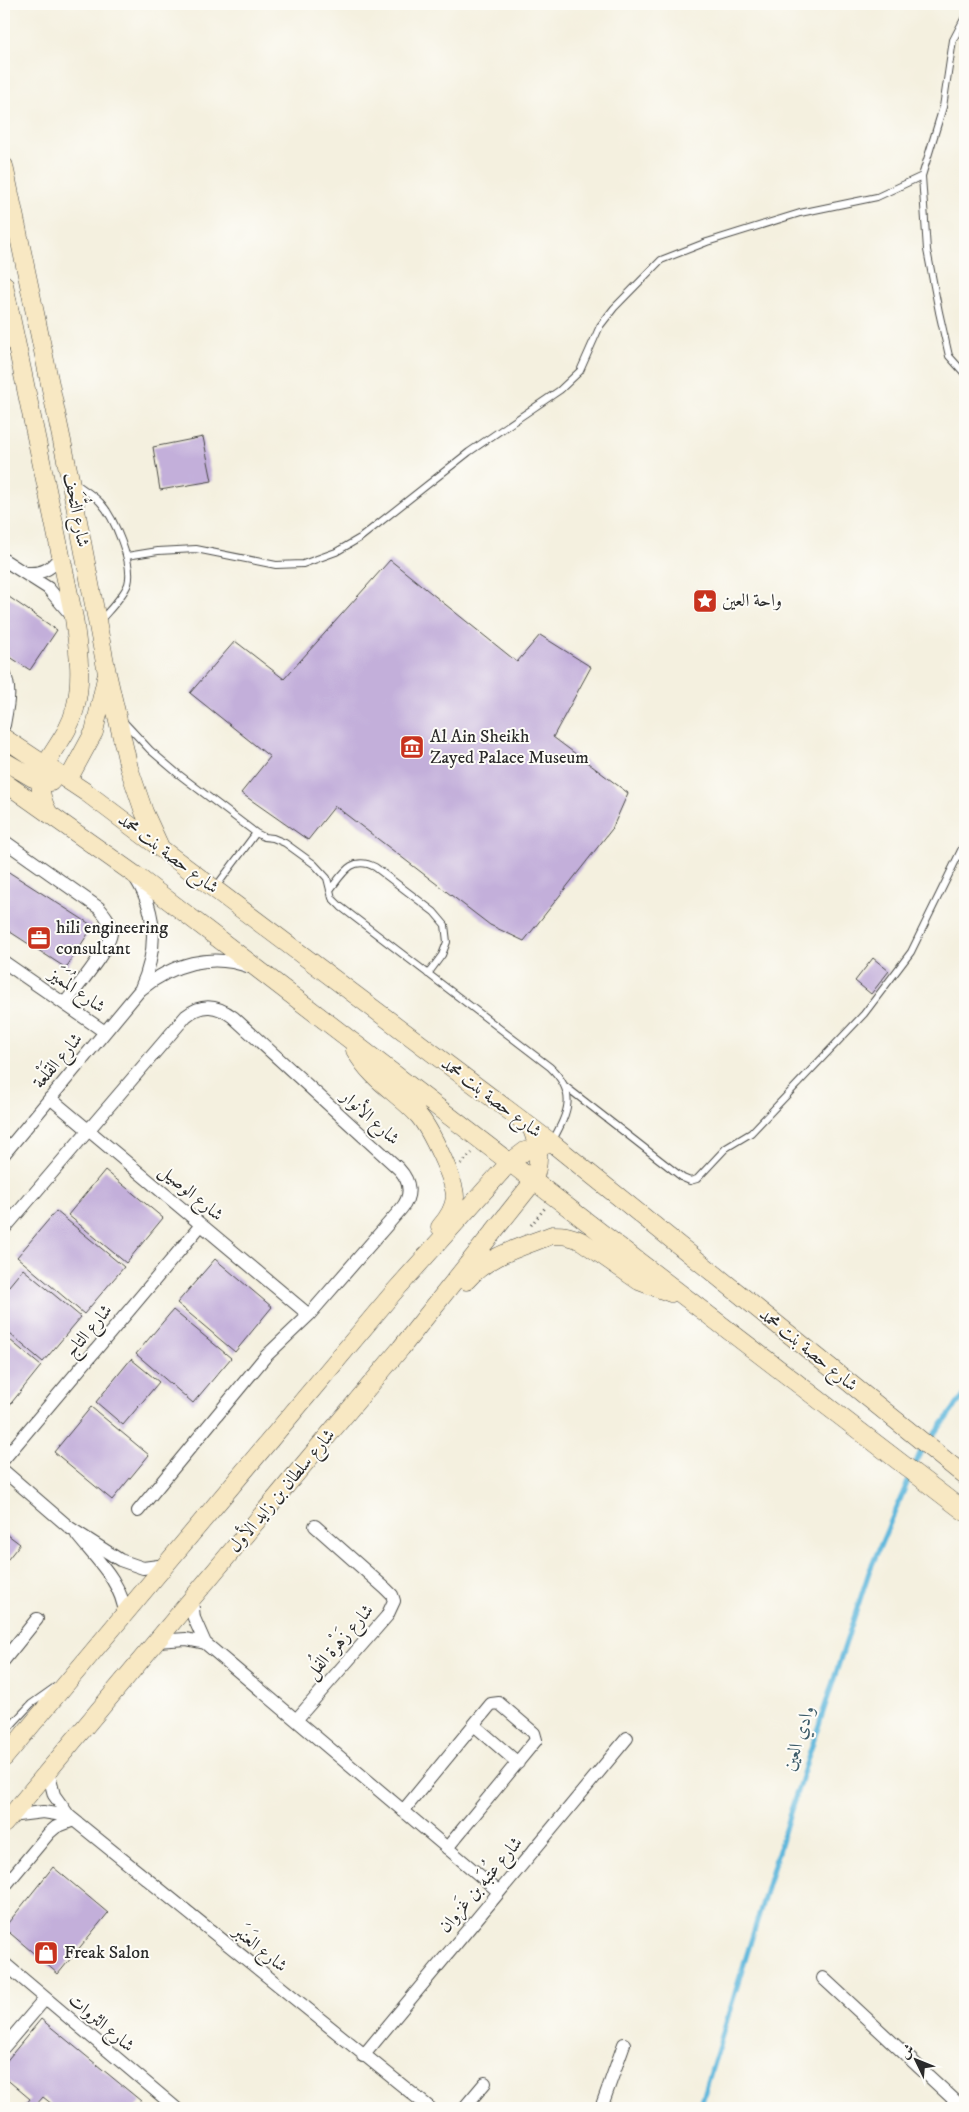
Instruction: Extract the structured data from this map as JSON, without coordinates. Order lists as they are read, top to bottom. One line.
{"streets":{"main road":["شارع التُّحَف","شارع حصة بنت محمد","شارع سلطان بن زايد الأول"],"street":["شارع المُمَيَز","شارع القَلْعة","شارع الأنوار","شارع الوصيل","شارع التاج","شارع زَهْرة الفُل","شارع عُتبَه بن غَزوان","شارع العَنبَر","شارع الثروات"]},"crossings":[["شارع التُّحَف","شارع حصة بنت محمد"],["شارع حصة بنت محمد","شارع القَلْعة"],["شارع حصة بنت محمد","شارع سلطان بن زايد الأول"],["شارع المُمَيَز","شارع القَلْعة"],["شارع القَلْعة","شارع الوصيل"],["شارع الأنوار","شارع الوصيل"],["شارع الوصيل","شارع التاج"],["شارع سلطان بن زايد الأول","شارع العَنبَر"],["شارع عُتبَه بن غَزوان","شارع العَنبَر"]],"water":["وادي العين"],"places":{"place":["واحة العين"],"museum":["Al Ain Sheikh Zayed Palace Museum"],"office":["hili engineering consultant"],"shop":["Freak Salon"]},"north":"top left"}
